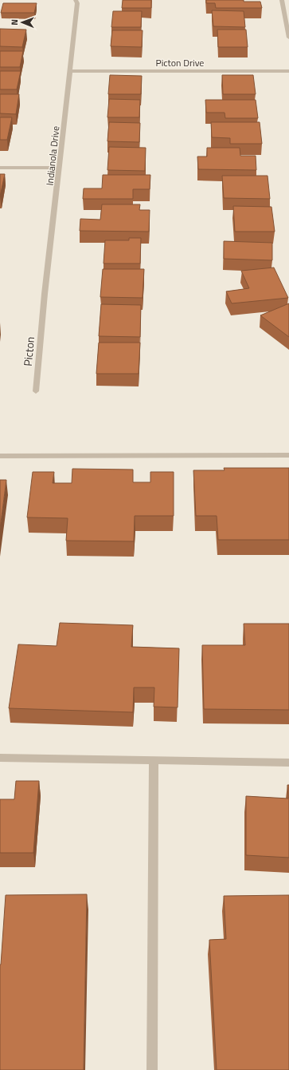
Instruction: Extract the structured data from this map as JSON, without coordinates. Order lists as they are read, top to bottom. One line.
{"streets":{"street":["Picton Drive","Indianola Drive","Picton"]},"crossings":[["Picton Drive","Indianola Drive"],["Indianola Drive","Picton"]],"north":"left"}
